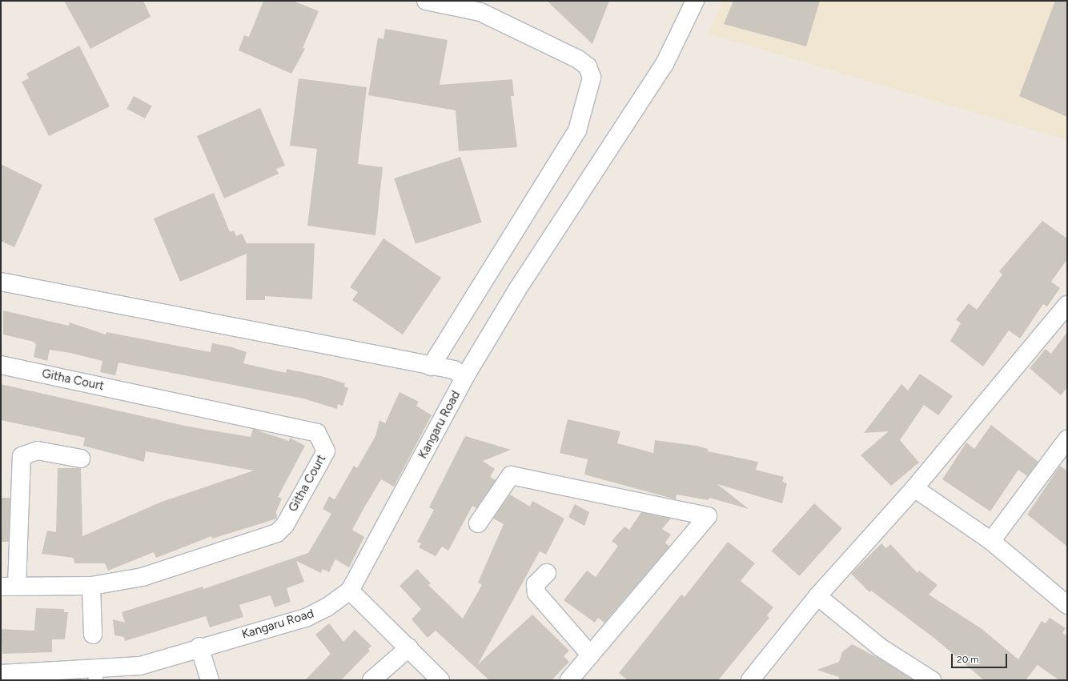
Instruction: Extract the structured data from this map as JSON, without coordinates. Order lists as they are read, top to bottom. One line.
{"streets":{"street":["Githa Court","Kangaru Road"]},"scale_bar":"20 m"}
